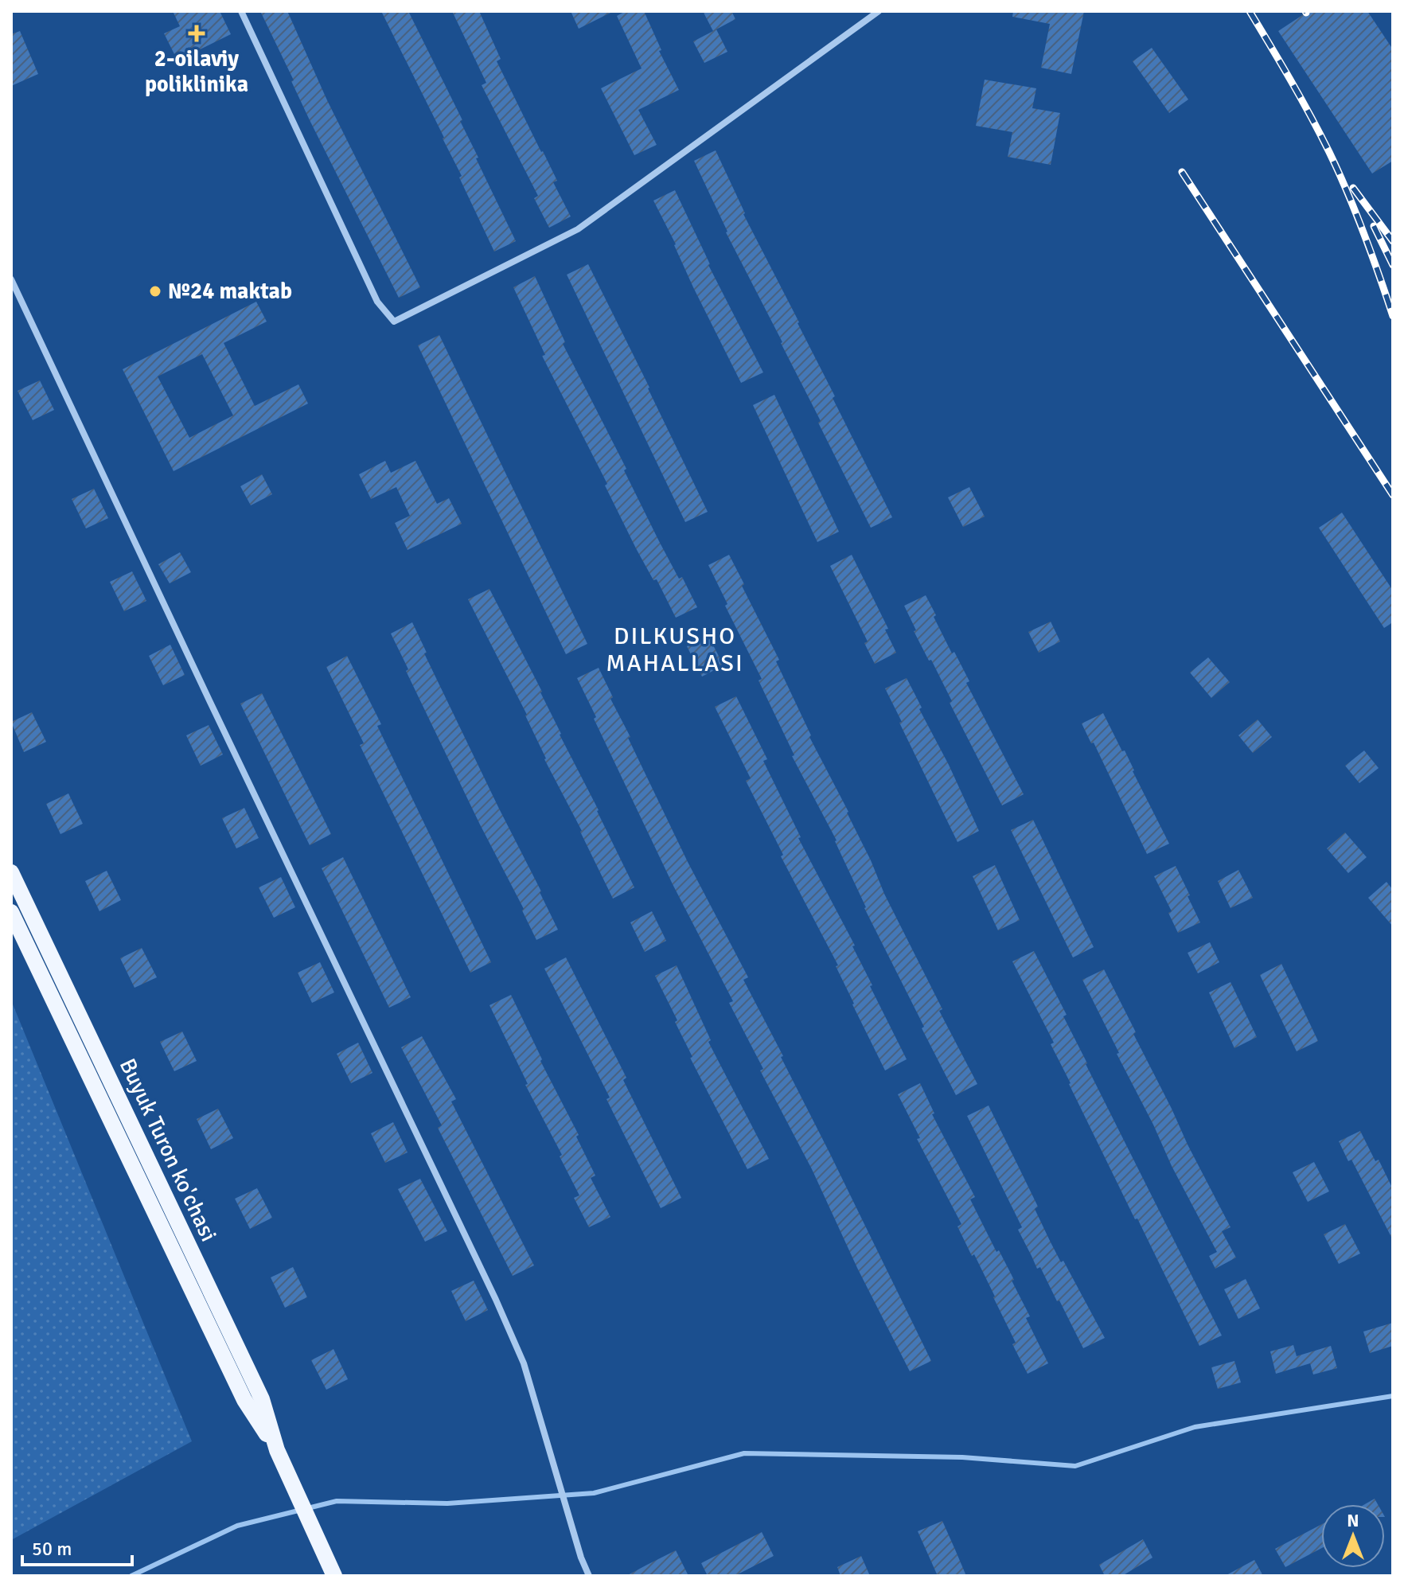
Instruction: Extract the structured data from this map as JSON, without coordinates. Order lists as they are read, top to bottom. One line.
{"streets":{"main road":["Buyuk Turon ko'chasi"]},"districts":["DILKUSHO MAHALLASI"],"places":{"health":["2-oilaviy poliklinika"],"other":["№24 maktab"]},"scale_bar":"50 m","north":"top"}
